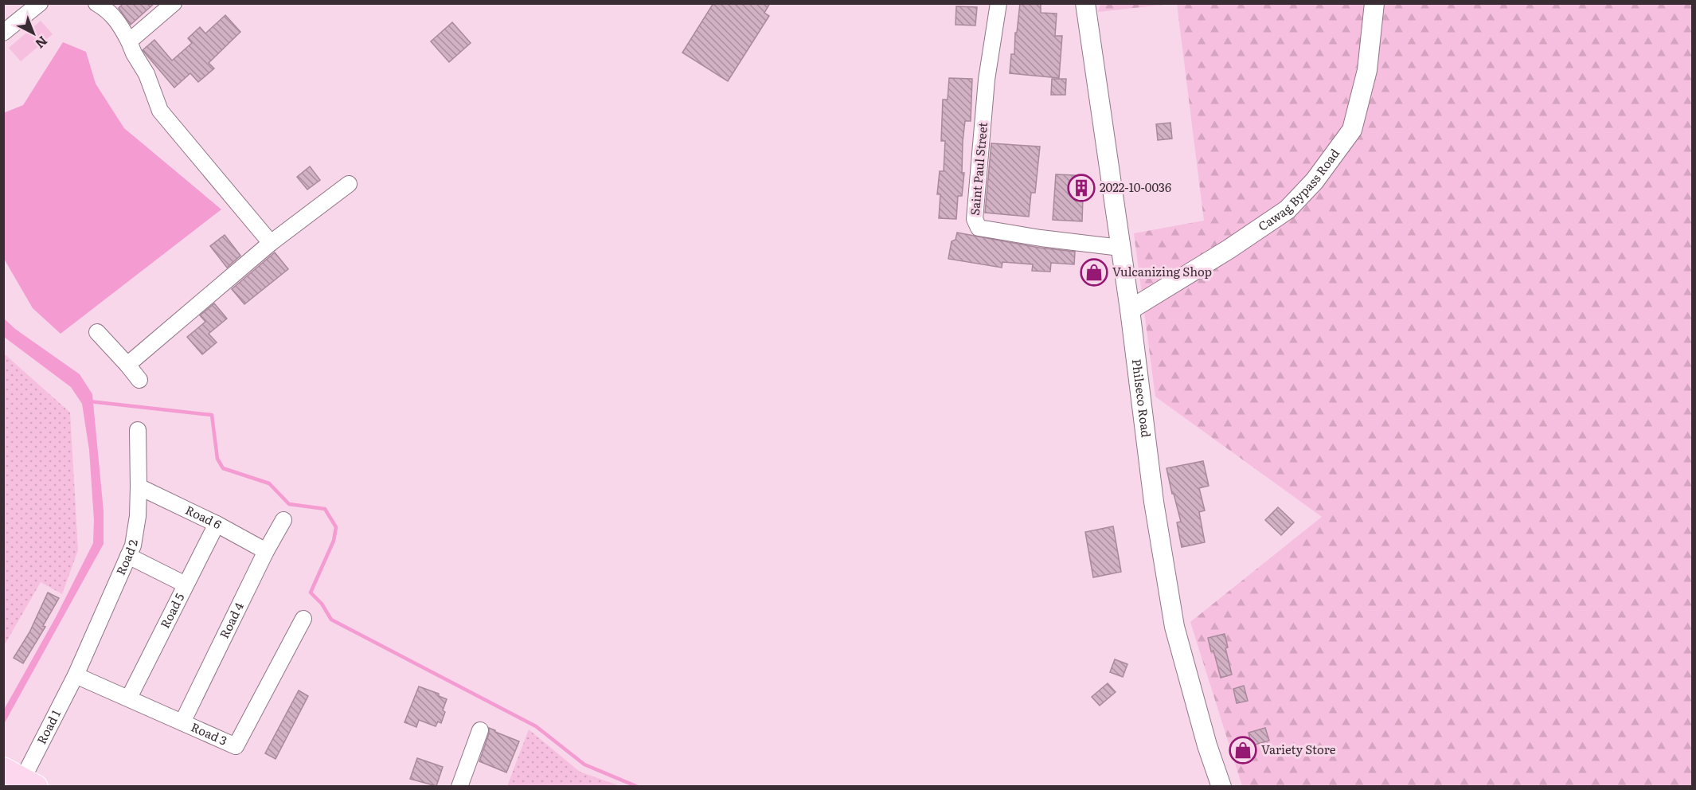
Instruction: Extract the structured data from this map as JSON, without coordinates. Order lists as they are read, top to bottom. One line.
{"streets":{"street":["Saint Paul Street","Cawag Bypass Road","Philseco Road","Road 6","Road 2","Road 5","Road 4","Road 1","Road 3"]},"crossings":[["Saint Paul Street","Philseco Road"],["Cawag Bypass Road","Philseco Road"],["Road 6","Road 2"],["Road 6","Road 5"],["Road 6","Road 4"],["Road 2","Road 1"],["Road 2","Road 3"],["Road 5","Road 3"],["Road 4","Road 3"],["Road 1","Road 3"]],"places":{"building":["2022-10-0036"],"shop":["Vulcanizing Shop","Variety Store"]},"north":"bottom right"}
